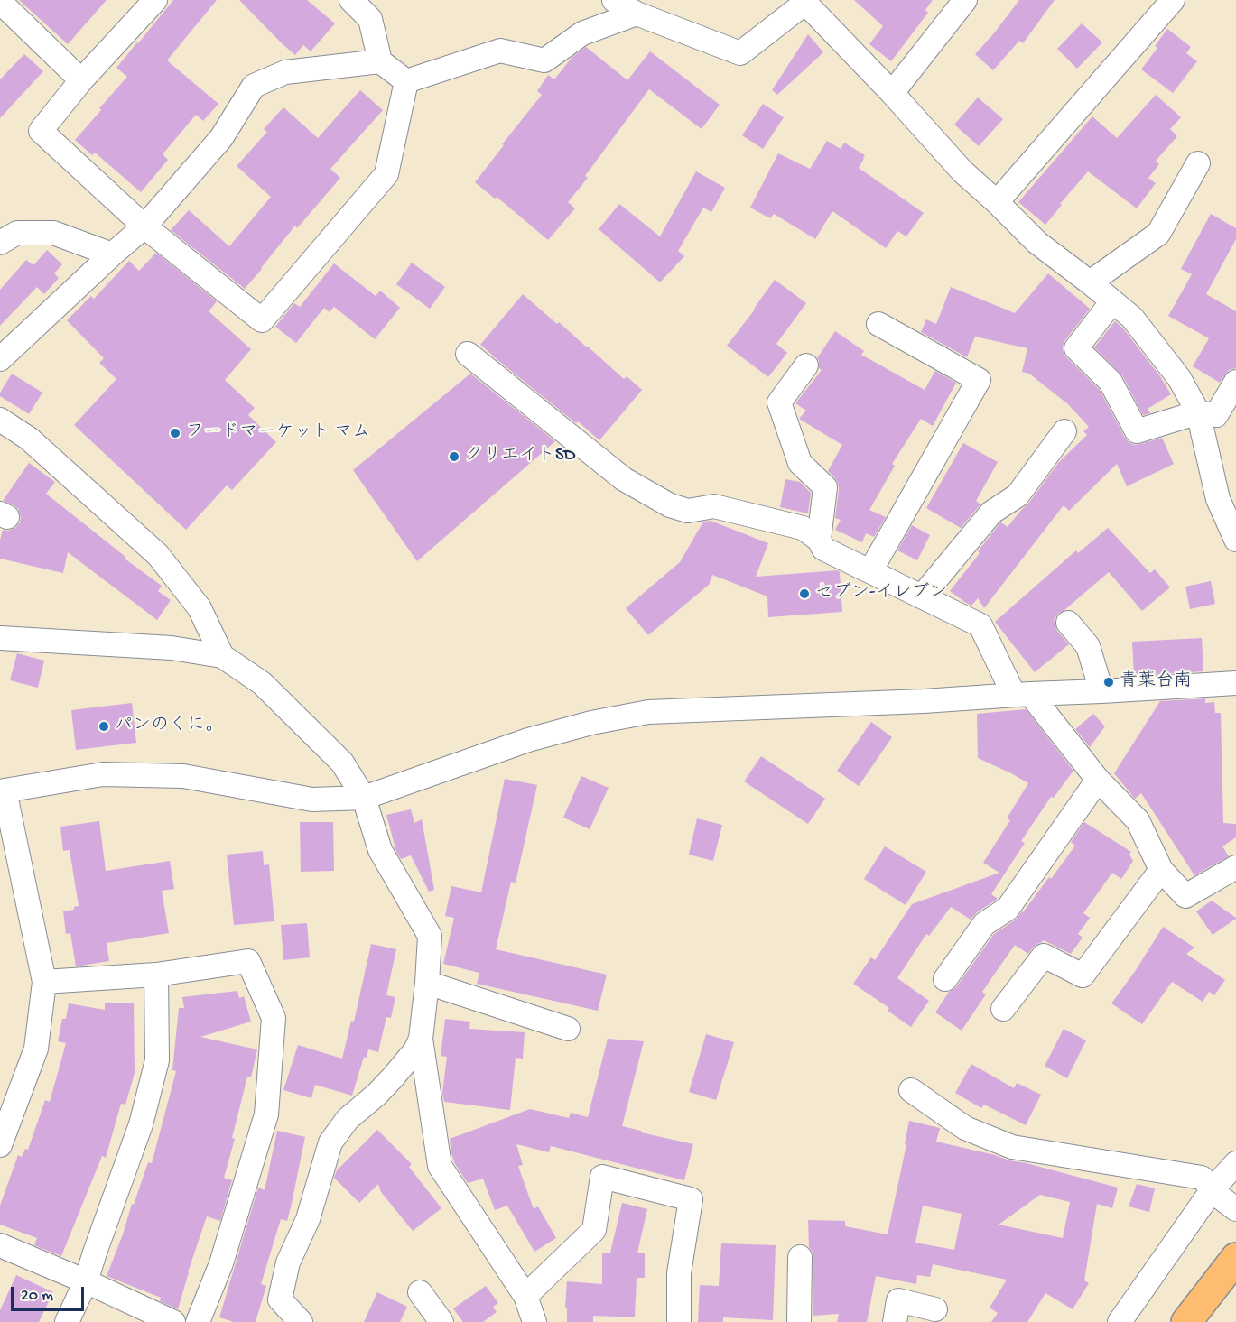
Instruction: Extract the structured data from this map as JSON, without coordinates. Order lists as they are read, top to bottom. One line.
{"places":["フードマーケット マム","クリエイトSD","セブン-イレブン","青葉台南","パンのくに。"],"scale_bar":"20 m"}
